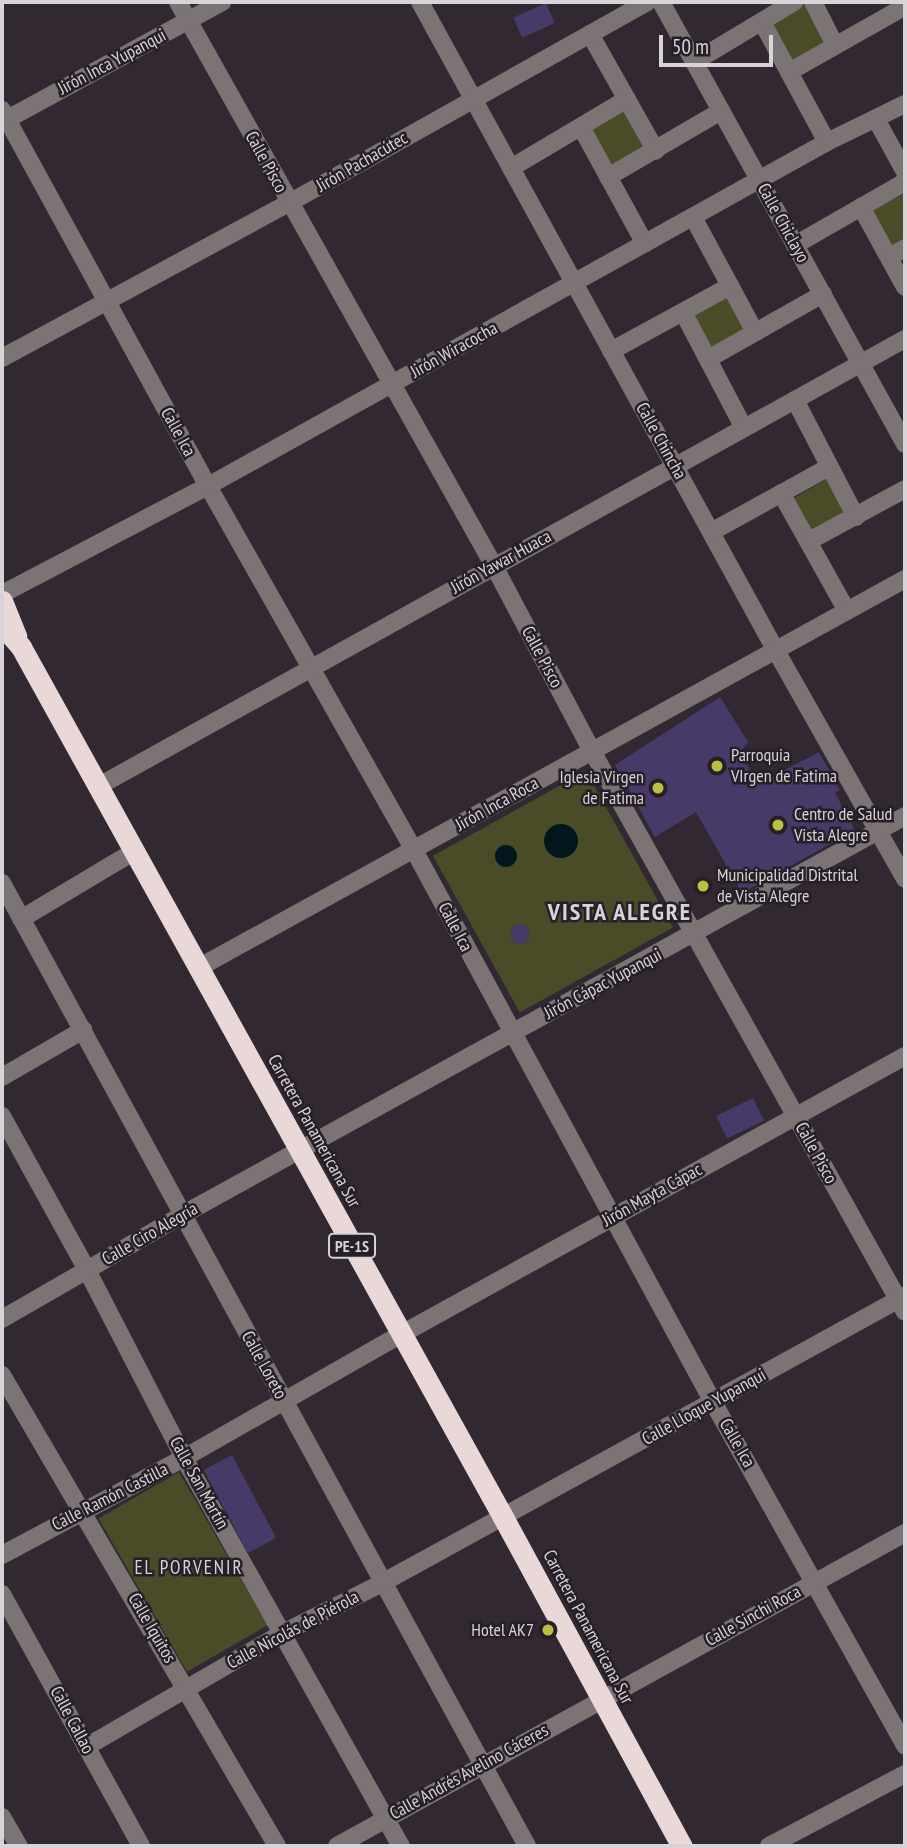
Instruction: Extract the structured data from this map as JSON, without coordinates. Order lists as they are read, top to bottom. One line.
{"streets":{"highway":["Carretera Panamericana Sur","PE-1S"],"street":["Jirón Inca Yupanqui","Calle Pisco","Jirón Pachacútec","Calle Chiclayo","Jirón Wiracocha","Calle Ica","Calle Chincha","Jirón Yawar Huaca","Jirón Inca Roca","Jirón Cápac Yupanqui","Jirón Mayta Cápac","Calle Ciro Alegría","Calle Loreto","Calle Lloque Yupanqui","Calle San Martín","Calle Ramón Castilla","Calle Sinchi Roca","Calle Iquitos","Calle Nicolás de Piérola","Calle Callao","Calle Andrés Avelino Cáceres"]},"crossings":[["Jirón Inca Yupanqui","Calle Pisco"],["Jirón Inca Yupanqui","Calle Ica"],["Calle Pisco","Jirón Pachacútec"],["Calle Pisco","Jirón Wiracocha"],["Calle Pisco","Jirón Yawar Huaca"],["Calle Pisco","Jirón Inca Roca"],["Calle Pisco","Jirón Cápac Yupanqui"],["Calle Pisco","Jirón Mayta Cápac"],["Calle Pisco","Calle Lloque Yupanqui"],["Jirón Pachacútec","Calle Ica"],["Jirón Pachacútec","Calle Chincha"],["Calle Chiclayo","Jirón Wiracocha"],["Calle Chiclayo","Jirón Yawar Huaca"],["Jirón Wiracocha","Calle Ica"],["Jirón Wiracocha","Calle Chincha"],["Calle Ica","Jirón Yawar Huaca"],["Calle Ica","Jirón Inca Roca"],["Calle Ica","Jirón Cápac Yupanqui"],["Calle Ica","Jirón Mayta Cápac"],["Calle Ica","Calle Lloque Yupanqui"],["Calle Ica","Calle Sinchi Roca"],["Calle Chincha","Jirón Yawar Huaca"],["Calle Chincha","Jirón Inca Roca"],["Calle Chincha","Jirón Cápac Yupanqui"],["Jirón Yawar Huaca","Carretera Panamericana Sur"],["Jirón Inca Roca","Carretera Panamericana Sur"],["Jirón Cápac Yupanqui","Carretera Panamericana Sur"],["Jirón Cápac Yupanqui","Calle Ciro Alegría"],["Carretera Panamericana Sur","Jirón Mayta Cápac"],["Carretera Panamericana Sur","Calle Ciro Alegría"],["Carretera Panamericana Sur","Calle Lloque Yupanqui"],["Carretera Panamericana Sur","Calle Ramón Castilla"],["Carretera Panamericana Sur","Calle Sinchi Roca"],["Carretera Panamericana Sur","Calle Nicolás de Piérola"],["Carretera Panamericana Sur","Calle Andrés Avelino Cáceres"],["Jirón Mayta Cápac","Calle Ramón Castilla"],["Calle Ciro Alegría","Calle Loreto"],["Calle Ciro Alegría","Calle San Martín"],["Calle Loreto","Calle Ramón Castilla"],["Calle Loreto","Calle Nicolás de Piérola"],["Calle Loreto","Calle Andrés Avelino Cáceres"],["Calle Lloque Yupanqui","Calle Nicolás de Piérola"],["Calle San Martín","Calle Ramón Castilla"],["Calle San Martín","Calle Nicolás de Piérola"],["Calle San Martín","Calle Andrés Avelino Cáceres"],["Calle Ramón Castilla","Calle Iquitos"],["Calle Sinchi Roca","Calle Andrés Avelino Cáceres"],["Calle Iquitos","Calle Nicolás de Piérola"],["Calle Nicolás de Piérola","Calle Callao"]],"districts":["VISTA ALEGRE","EL PORVENIR"],"places":["Parroquia VIrgen de Fatima","Iglesia Virgen de Fatima","Centro de Salud Vista Alegre","Municipalidad Distrital de Vista Alegre","Hotel AK7"],"scale_bar":"50 m"}
